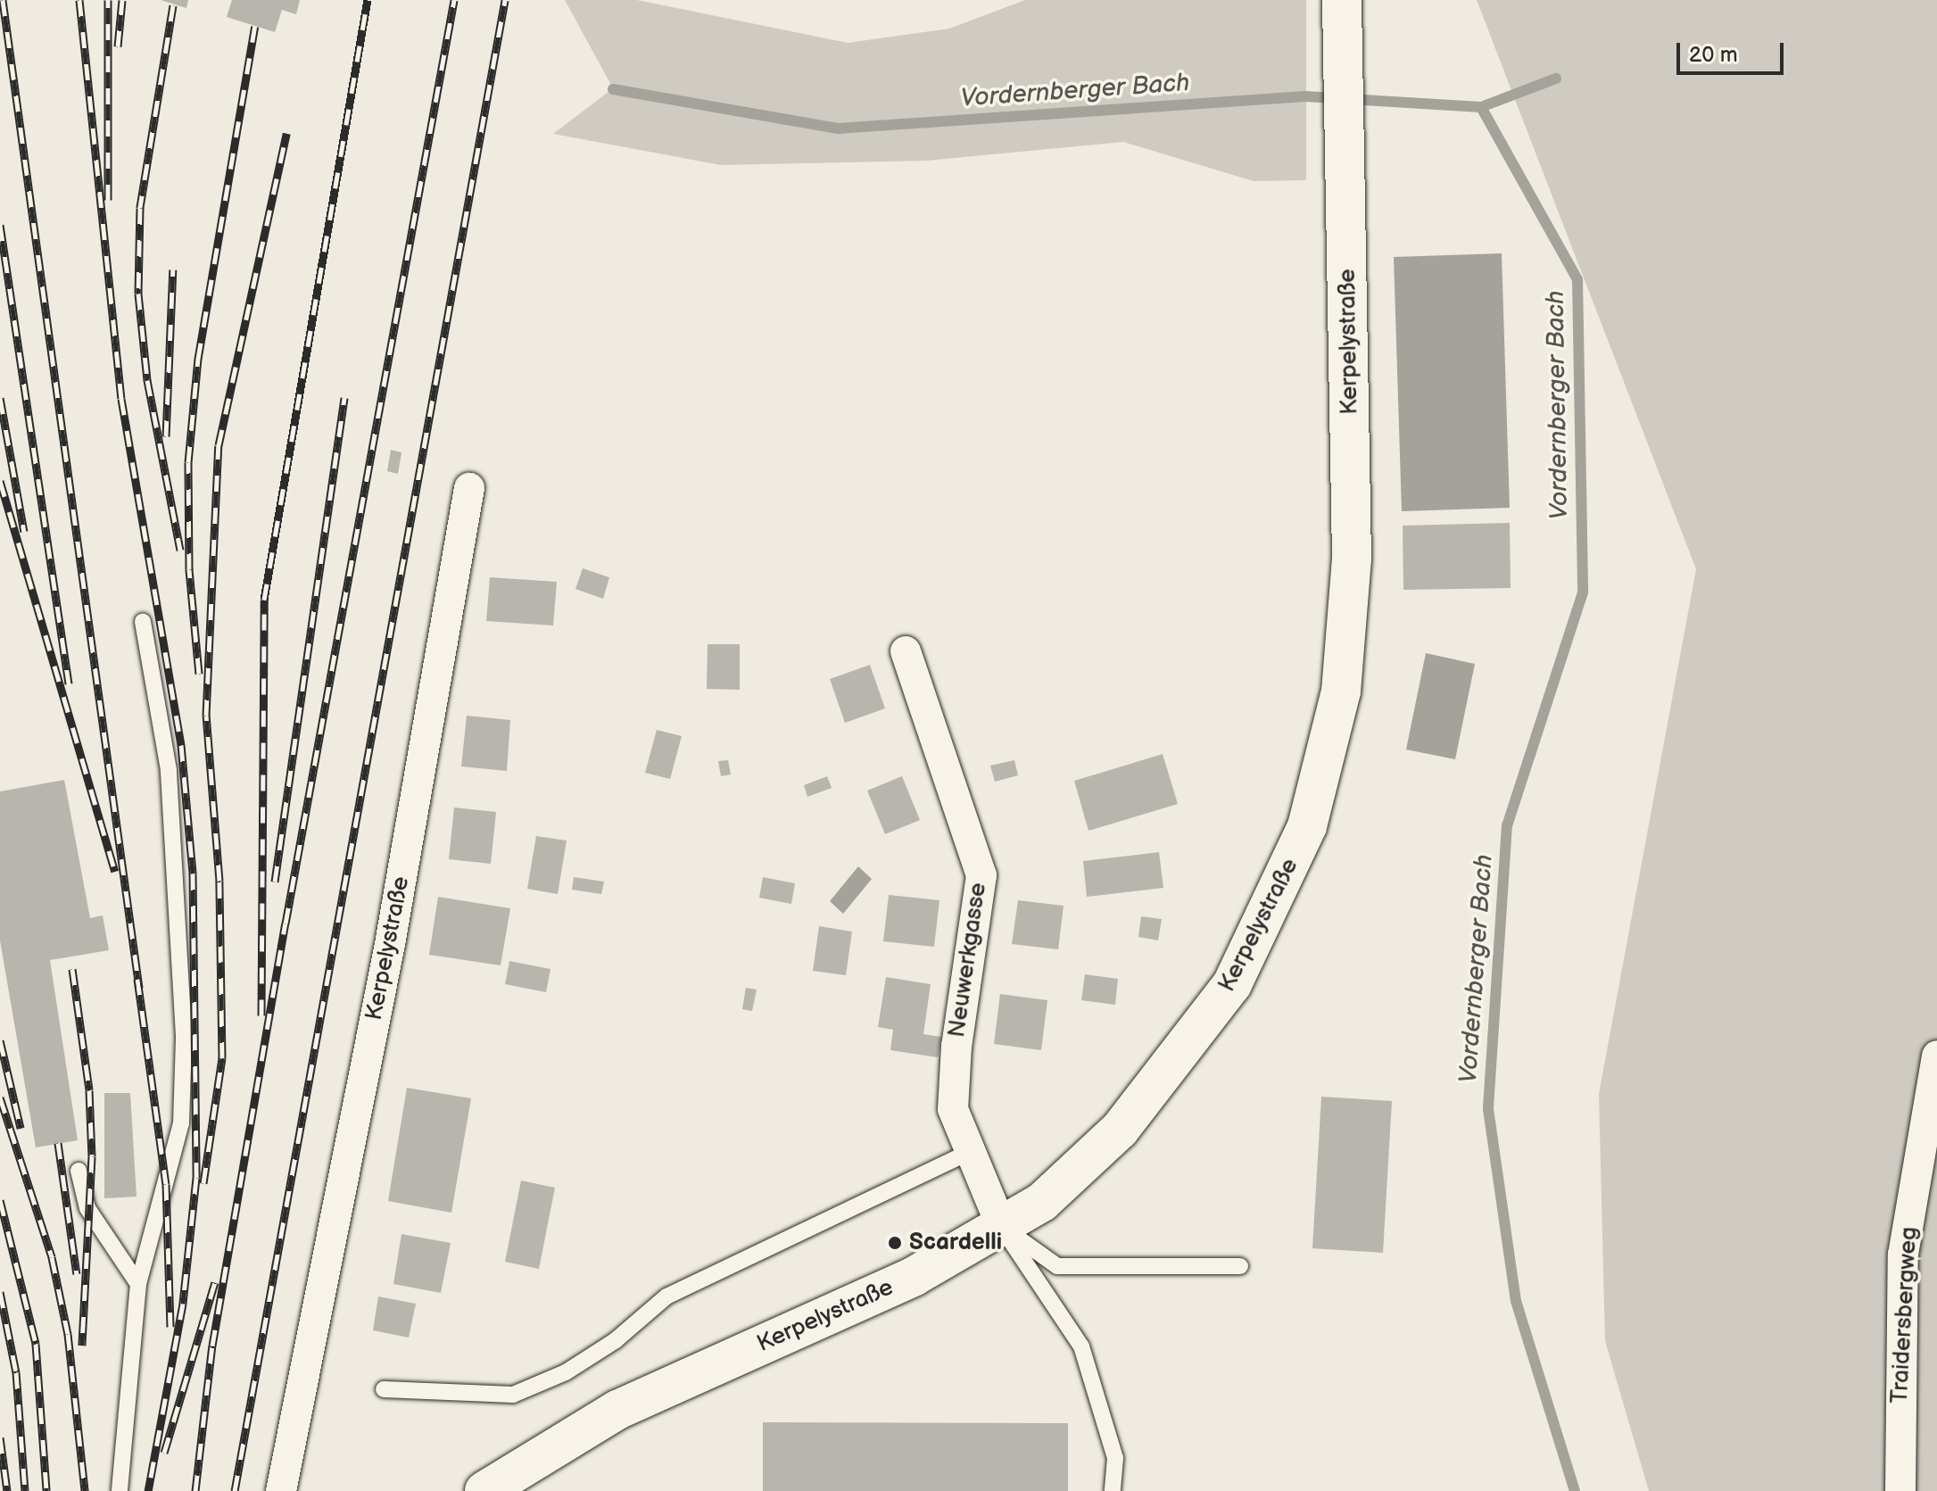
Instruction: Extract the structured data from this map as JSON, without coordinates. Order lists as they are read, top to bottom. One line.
{"streets":{"main road":["Kerpelystraße"],"street":["Neuwerkgasse","Traidersbergweg"]},"crossings":[["Kerpelystraße","Neuwerkgasse"]],"water":["Vordernberger Bach"],"places":["Scardelli"],"scale_bar":"20 m"}
